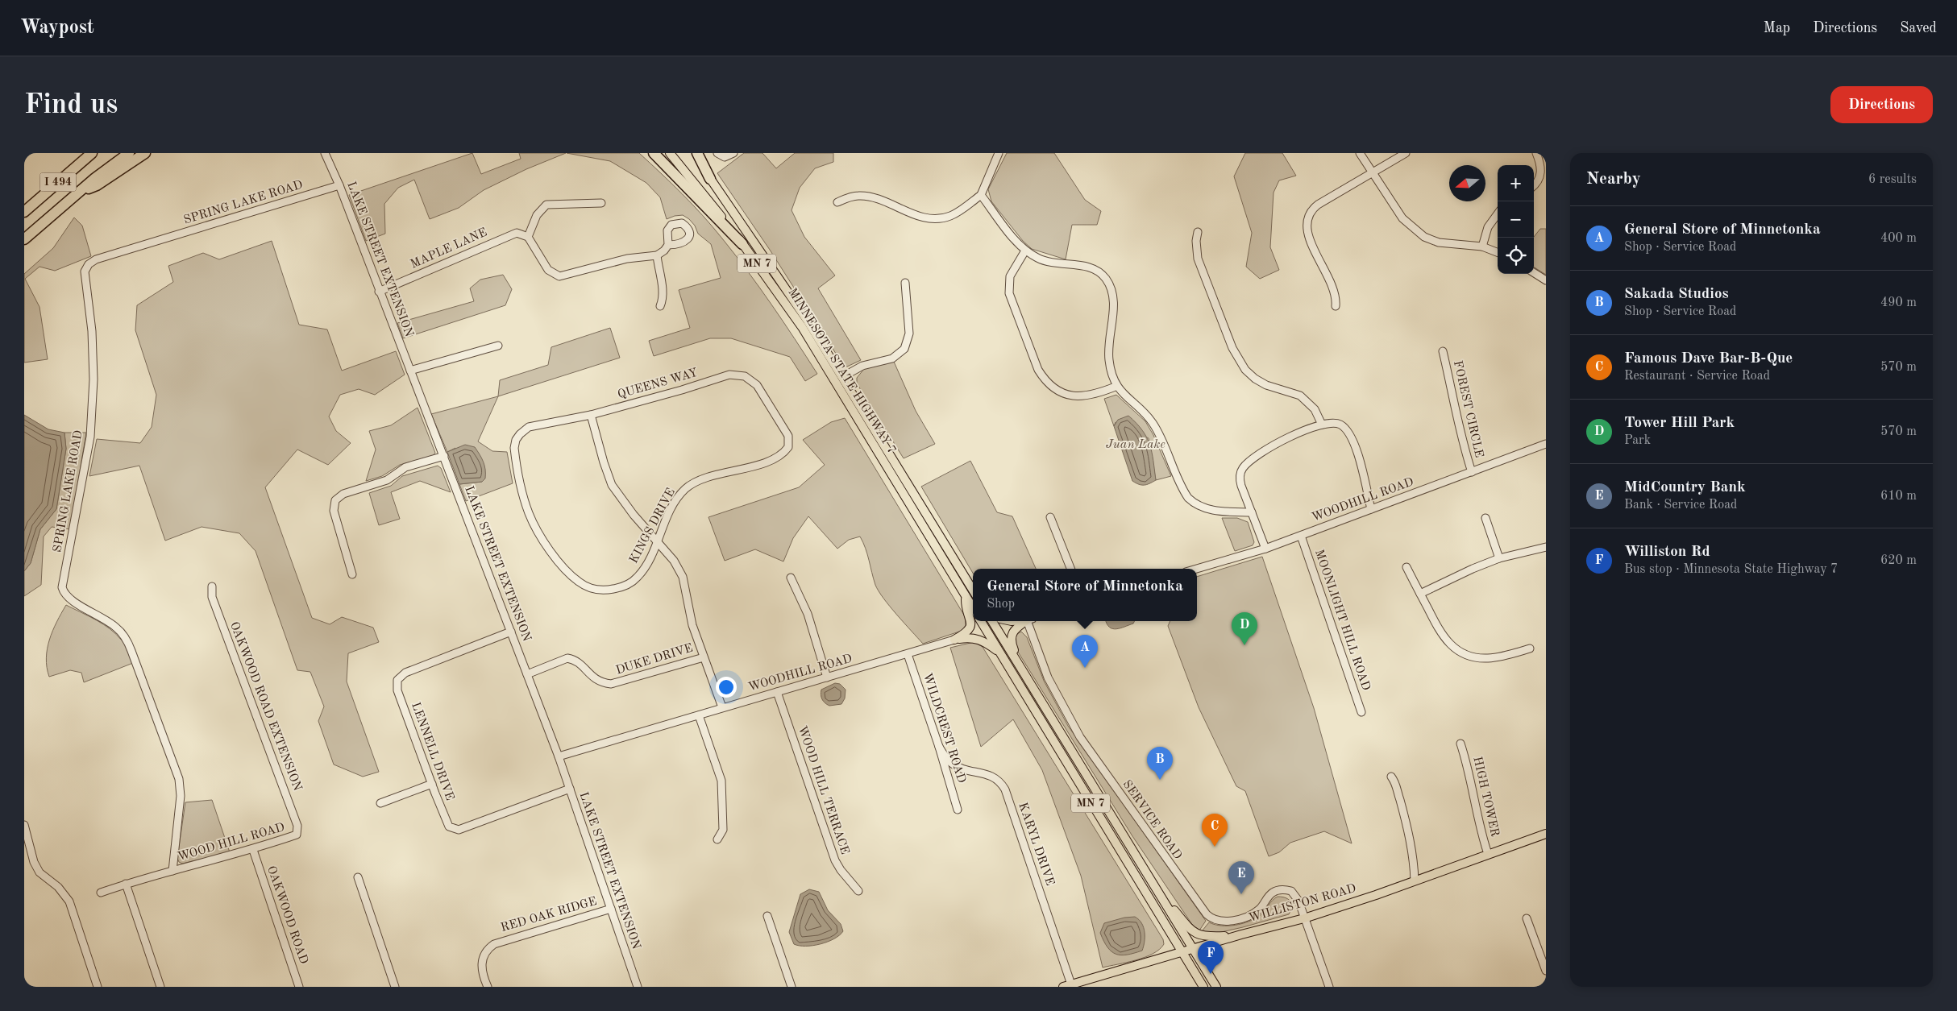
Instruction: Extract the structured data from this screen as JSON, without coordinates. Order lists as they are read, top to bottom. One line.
{"streets":{"highway":["I 494"],"main road":["MN 7","MINNESOTA STATE HIGHWAY 7","WILLISTON ROAD"],"street":["SPRING LAKE ROAD","MAPLE LANE","LAKE STREET EXTENSION","QUEENS WAY","FOREST CIRCLE","WOODHILL ROAD","KINGS DRIVE","MOONLIGHT HILL ROAD","DUKE DRIVE","OAKWOOD ROAD EXTENSION","WILDCREST ROAD","LENNELL DRIVE","WOOD HILL TERRACE","HIGH TOWER","SERVICE ROAD","WOOD HILL ROAD","KARYL DRIVE","OAKWOOD ROAD","RED OAK RIDGE"]},"crossings":[["SPRING LAKE ROAD","LAKE STREET EXTENSION"],["SPRING LAKE ROAD","WOOD HILL ROAD"],["MAPLE LANE","LAKE STREET EXTENSION"],["LAKE STREET EXTENSION","WOODHILL ROAD"],["LAKE STREET EXTENSION","DUKE DRIVE"],["LAKE STREET EXTENSION","LENNELL DRIVE"],["LAKE STREET EXTENSION","RED OAK RIDGE"],["MN 7","WILLISTON ROAD"],["QUEENS WAY","KINGS DRIVE"],["FOREST CIRCLE","WOODHILL ROAD"],["WOODHILL ROAD","MOONLIGHT HILL ROAD"],["WOODHILL ROAD","WILDCREST ROAD"],["WOODHILL ROAD","WOOD HILL TERRACE"],["OAKWOOD ROAD EXTENSION","WOOD HILL ROAD"],["WILDCREST ROAD","KARYL DRIVE"],["HIGH TOWER","WILLISTON ROAD"],["SERVICE ROAD","WILLISTON ROAD"],["WOOD HILL ROAD","OAKWOOD ROAD"],["KARYL DRIVE","WILLISTON ROAD"]],"water":["Juan Lake"],"north":"left","page":{"header":"Waypost","nav":["Map","Directions","Saved"],"buttons":"Directions","title":"Find us","heading":["Nearby","6 results"],"map_buttons":["+","−"],"list":[{"mark":"A","name":"General Store of Minnetonka","note":"Shop · Service Road","value":"400 m"},{"mark":"B","name":"Sakada Studios","note":"Shop · Service Road","value":"490 m"},{"mark":"C","name":"Famous Dave Bar-B-Que","note":"Restaurant · Service Road","value":"570 m"},{"mark":"D","name":"Tower Hill Park","note":"Park","value":"570 m"},{"mark":"E","name":"MidCountry Bank","note":"Bank · Service Road","value":"610 m"},{"mark":"F","name":"Williston Rd","note":"Bus stop · Minnesota State Highway 7","value":"620 m"}],"popup":["General Store of Minnetonka","Shop"],"pins":["D","A","B","C","E","F"]}}
